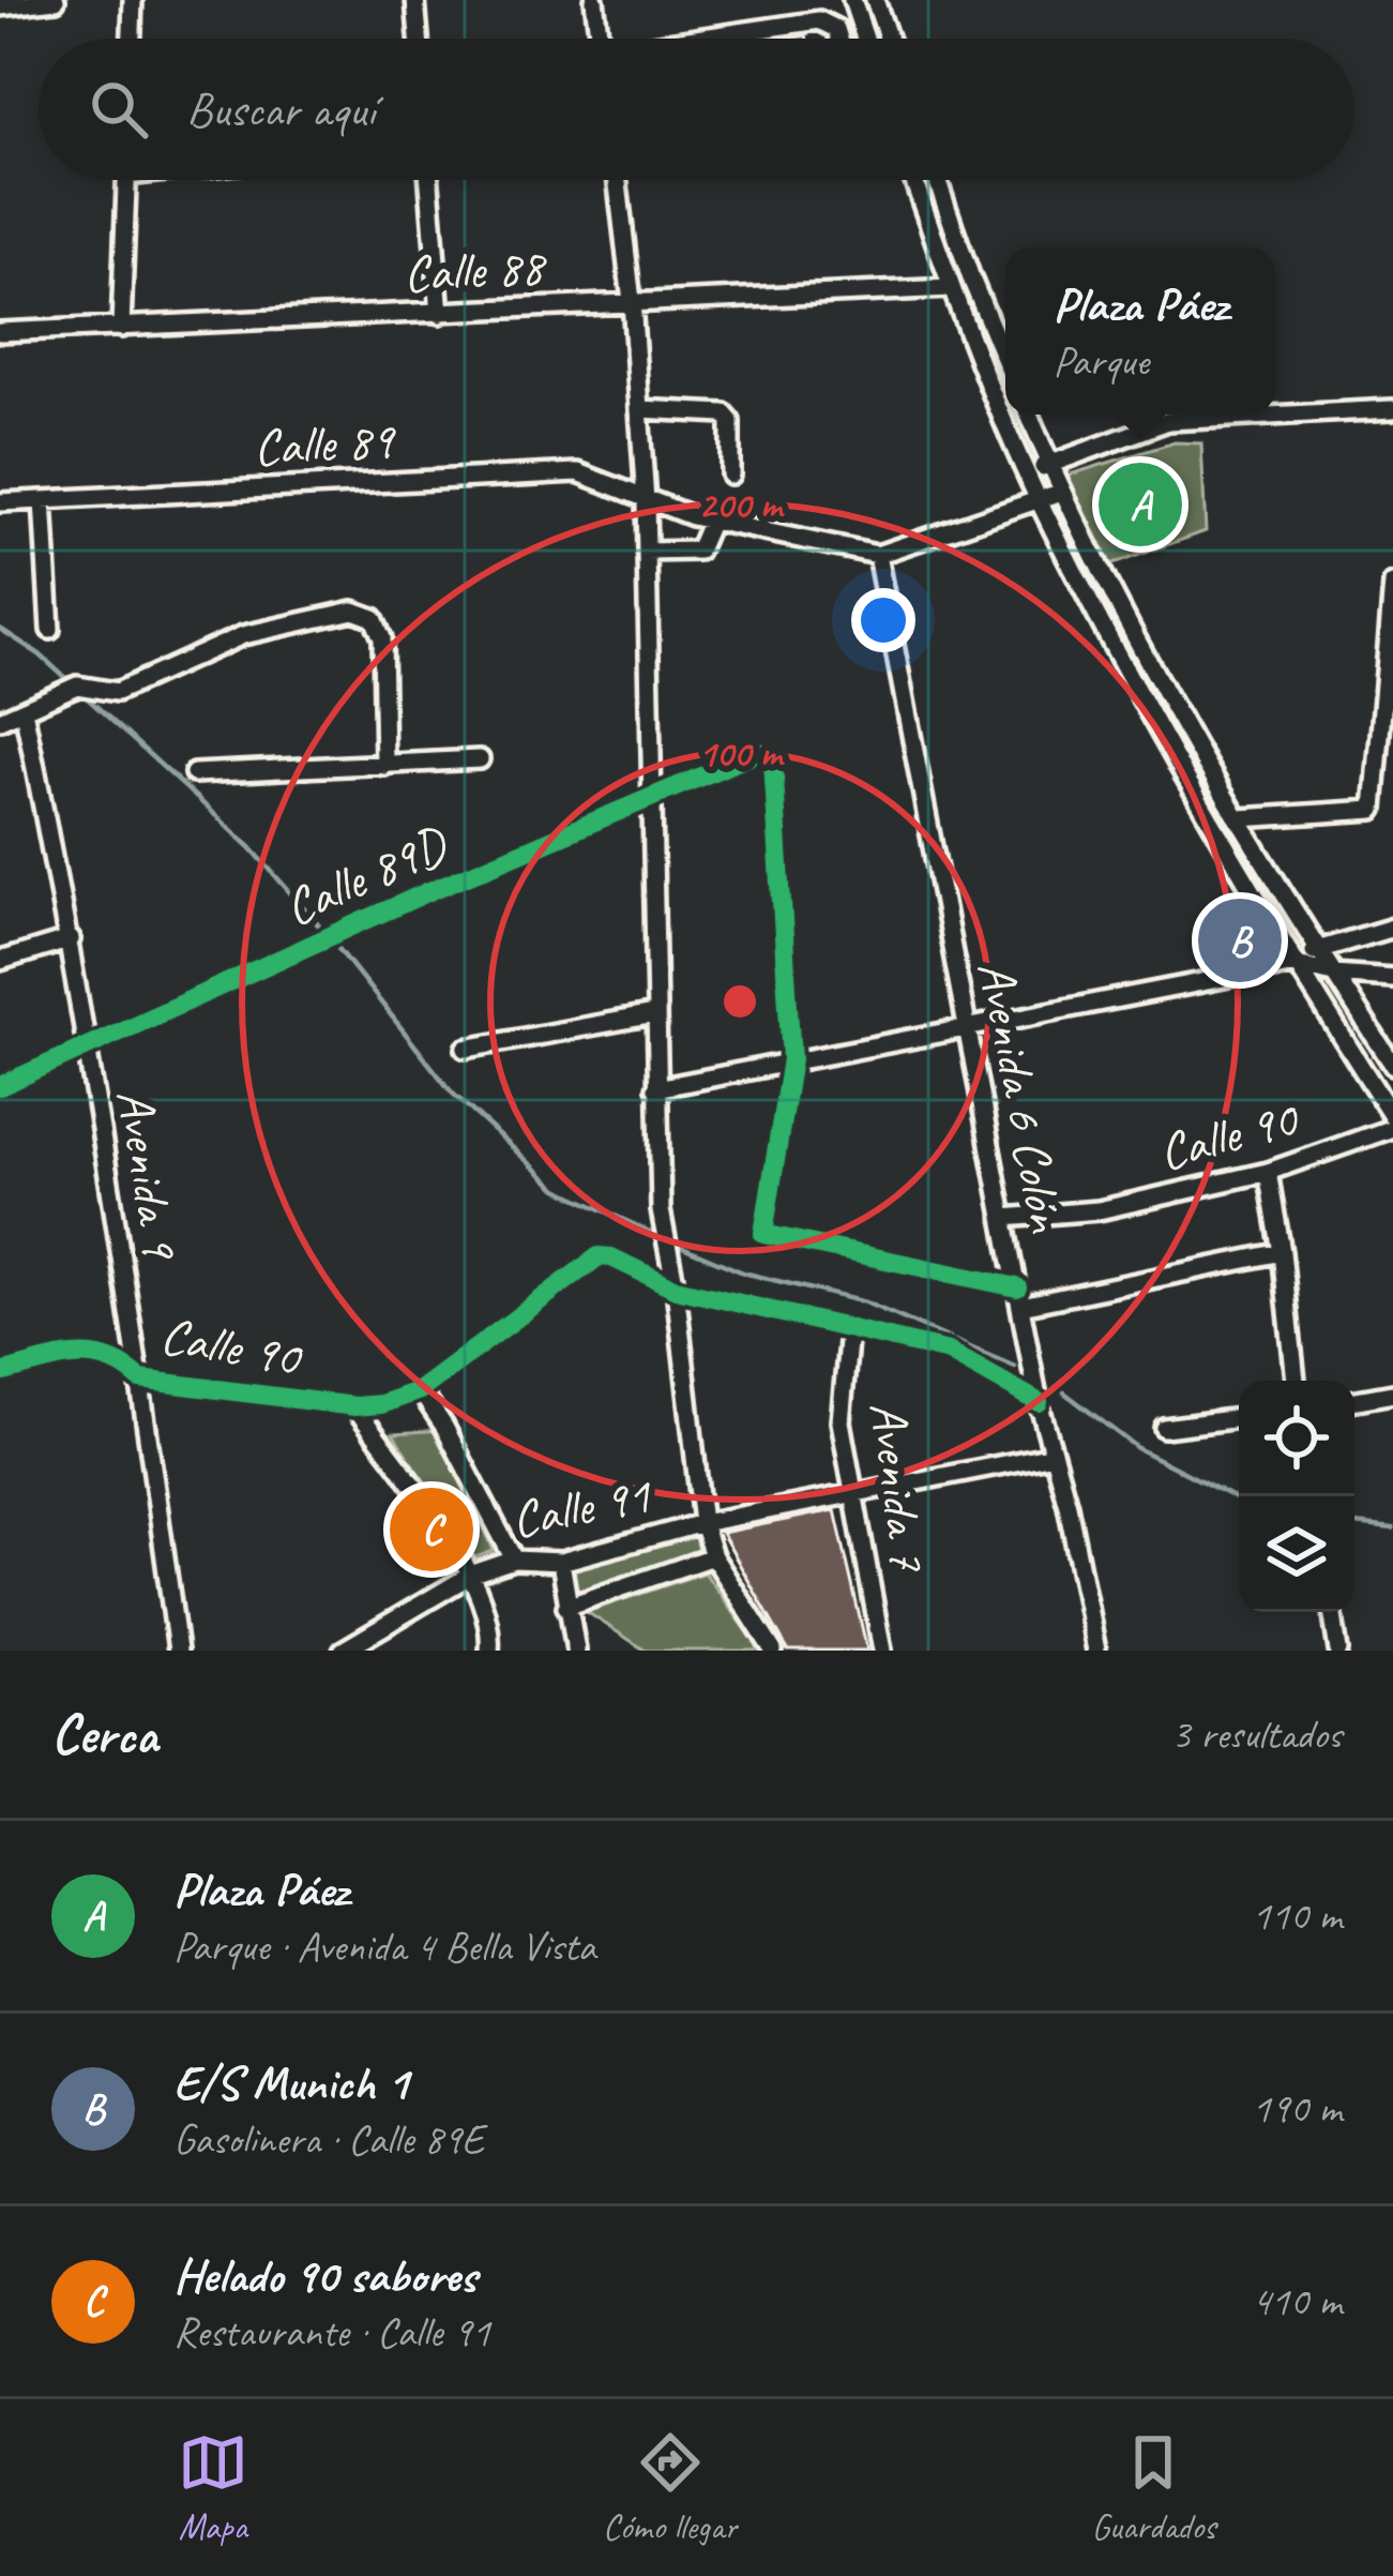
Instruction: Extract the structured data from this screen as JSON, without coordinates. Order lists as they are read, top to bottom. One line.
{"streets":{"street":["Calle 88","Calle 89","Calle 89D","Avenida 6 Colón","Calle 90","Avenida 9","Avenida 7","Calle 91"]},"crossings":[["Calle 89","Avenida 6 Colón"],["Calle 89D","Avenida 9"],["Avenida 6 Colón","Calle 90"],["Avenida 6 Colón","Calle 91"],["Calle 90","Avenida 9"],["Avenida 7","Calle 91"]],"page":{"search":"Buscar aquí","popup":["Plaza Páez","Parque"],"pins":["A","B","C"],"heading":["Cerca","3 resultados"],"list":[{"mark":"A","name":"Plaza Páez","note":"Parque · Avenida 4 Bella Vista","value":"110 m"},{"mark":"B","name":"E/S Munich 1","note":"Gasolinera · Calle 89E","value":"190 m"},{"mark":"C","name":"Helado 90 sabores","note":"Restaurante · Calle 91","value":"410 m"}],"nav":["Mapa","Cómo llegar","Guardados"]},"rings":["200 m","100 m"]}
